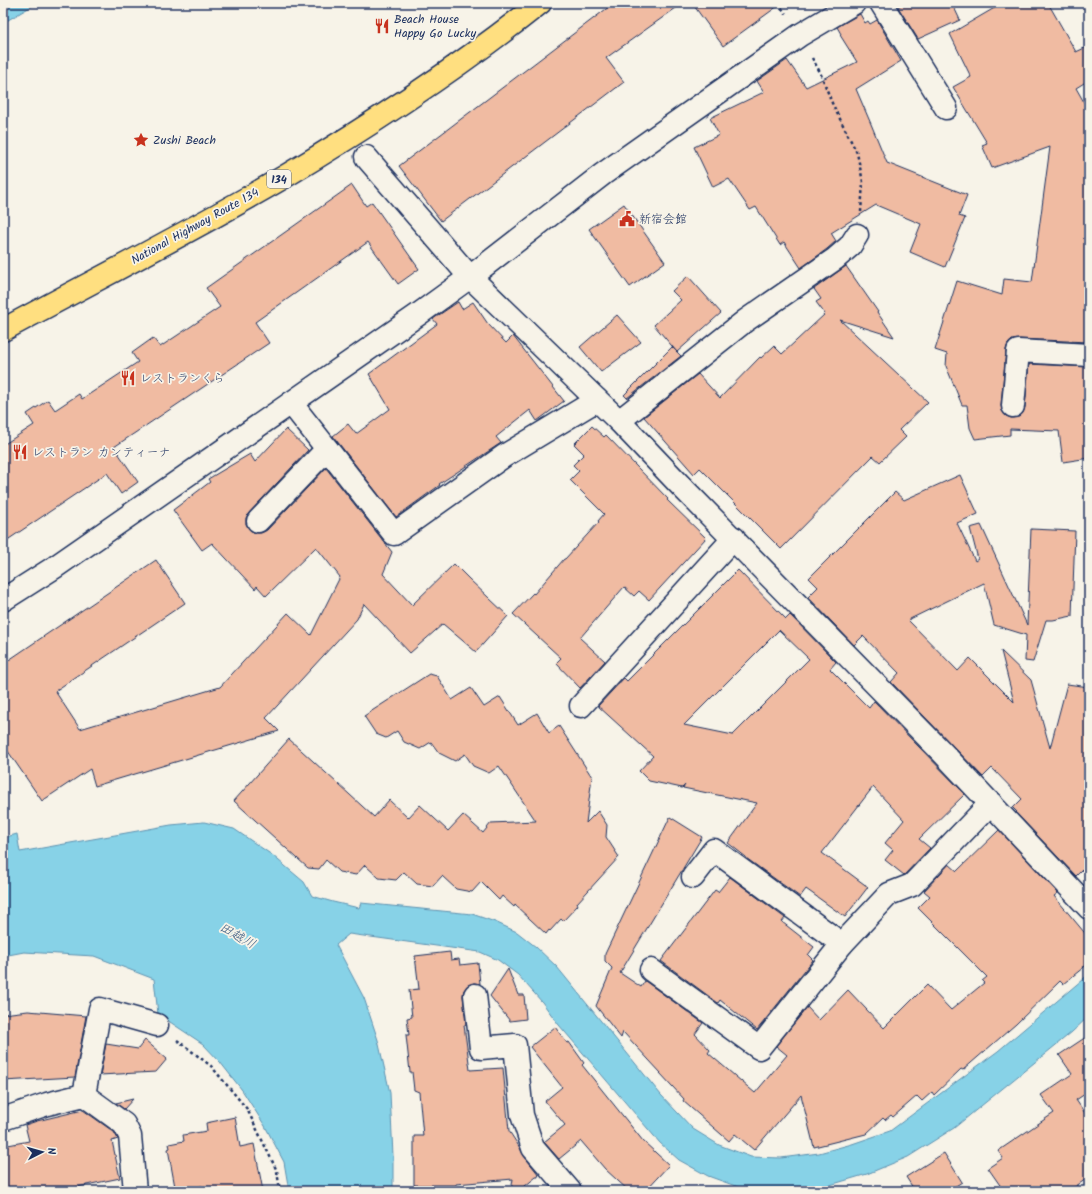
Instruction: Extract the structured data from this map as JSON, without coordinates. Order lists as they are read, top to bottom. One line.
{"streets":{"highway":["134","National Highway Route 134"]},"water":["田越川"],"places":{"restaurant":["Beach House Happy Go Lucky","レストランくら","レストラン カンティーナ"],"place":["Zushi Beach"],"public building":["新宿会館"]},"north":"right"}
